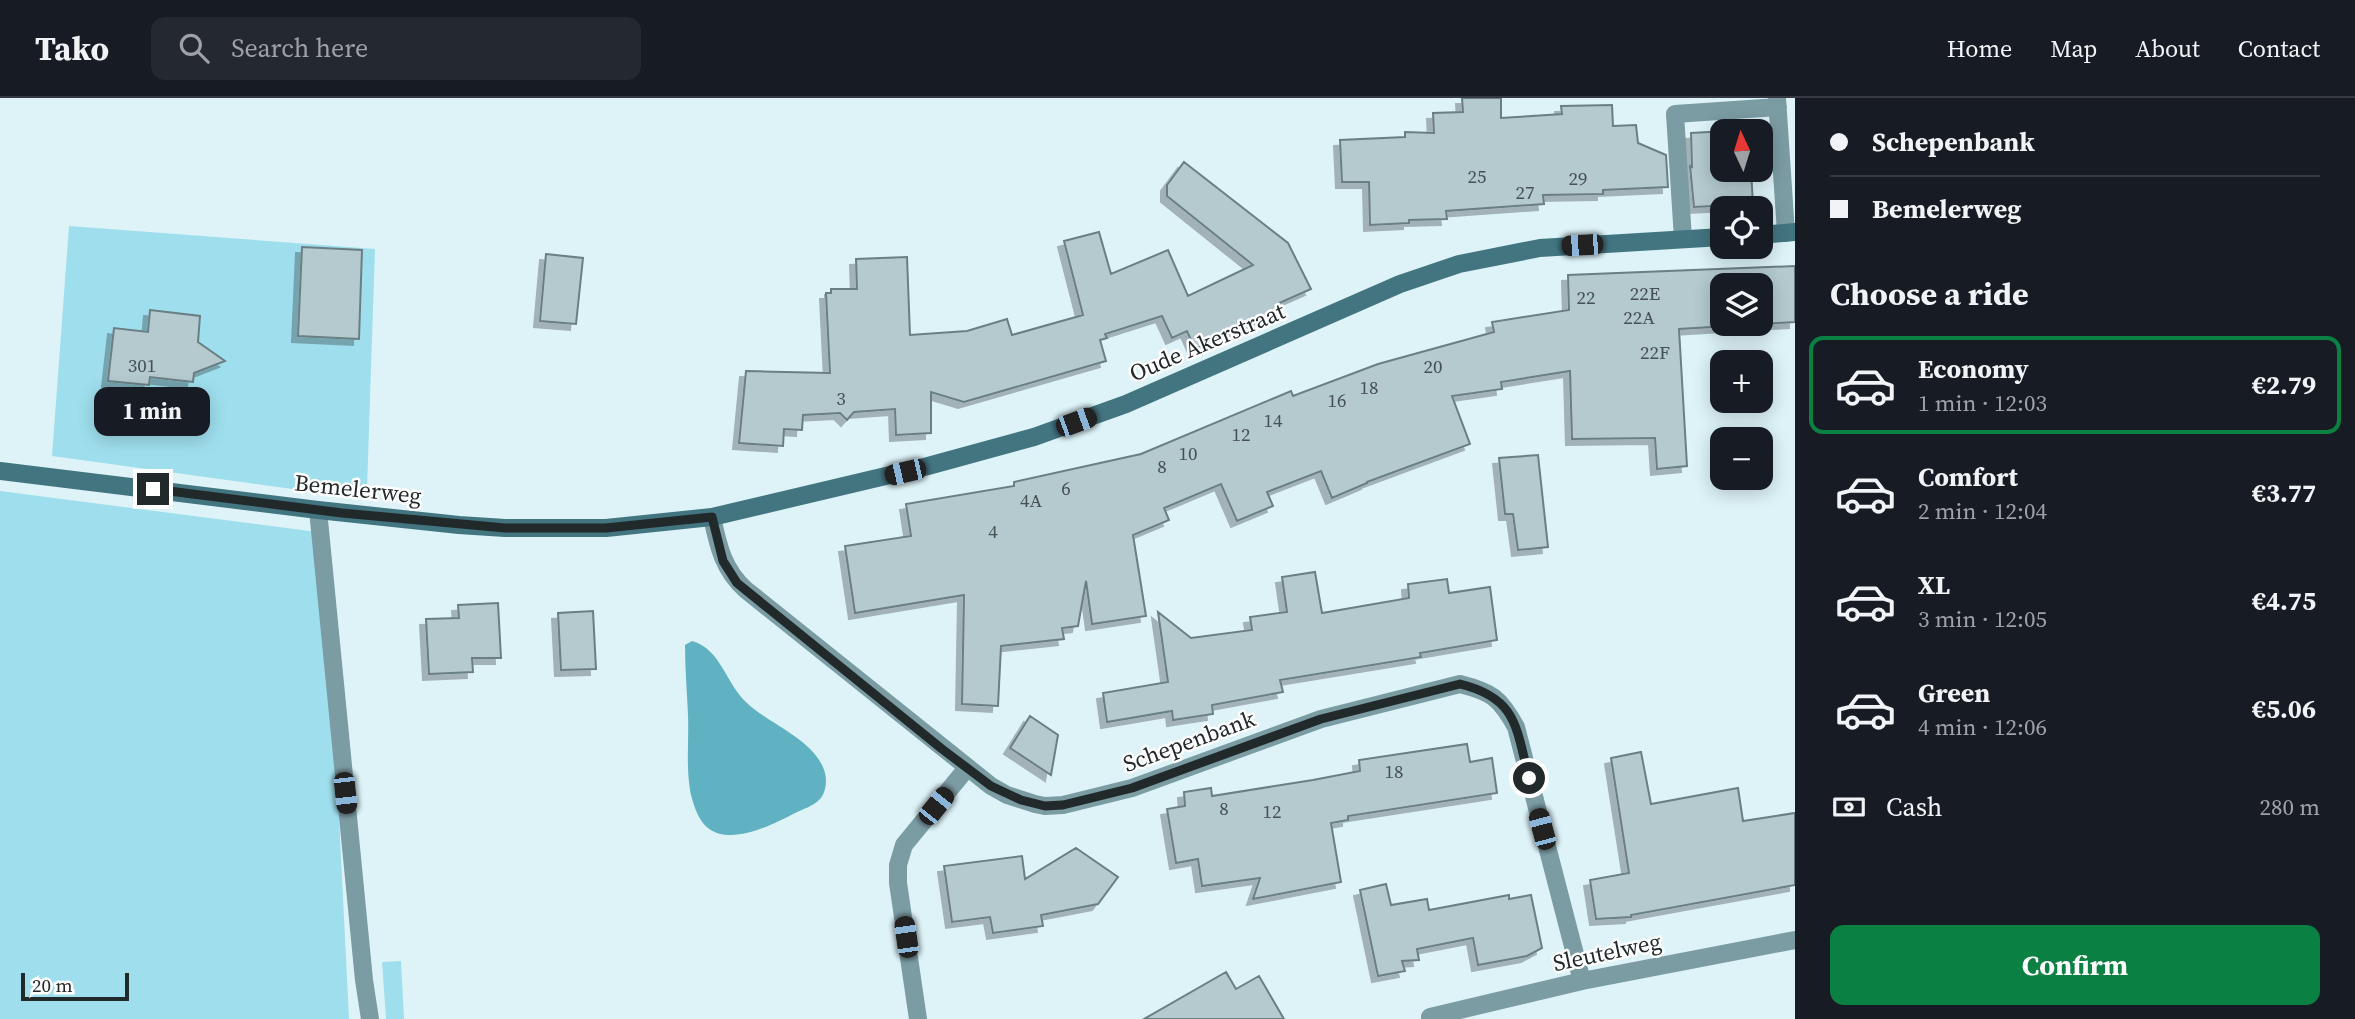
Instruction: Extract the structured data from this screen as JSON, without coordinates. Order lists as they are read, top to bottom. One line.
{"streets":{"street":["Oude Akerstraat","Bemelerweg","Schepenbank","Sleutelweg"]},"crossings":[["Oude Akerstraat","Bemelerweg"],["Oude Akerstraat","Schepenbank"],["Bemelerweg","Schepenbank"],["Schepenbank","Sleutelweg"]],"house_numbers":["25","29","27","22E","22","22A","22F","301","20","18","3","16","14","12","10","8","6","4A","4","18","8","12"],"scale_bar":"20 m","north":"top","page":{"header":"Tako","search":"Search here","nav":["Home","Map","About","Contact"],"banner":["Schepenbank","Bemelerweg"],"map_buttons":["+","−"],"heading":"Choose a ride","list":[{"name":"Economy","note":"1 min · 12:03","value":"€2.79"},{"name":"Comfort","note":"2 min · 12:04","value":"€3.77"},{"name":"XL","note":"3 min · 12:05","value":"€4.75"},{"name":"Green","note":"4 min · 12:06","value":"€5.06"}],"bubble":"1 min","pay":["Cash","280 m"],"buttons":"Confirm","scale":"20 m"}}
